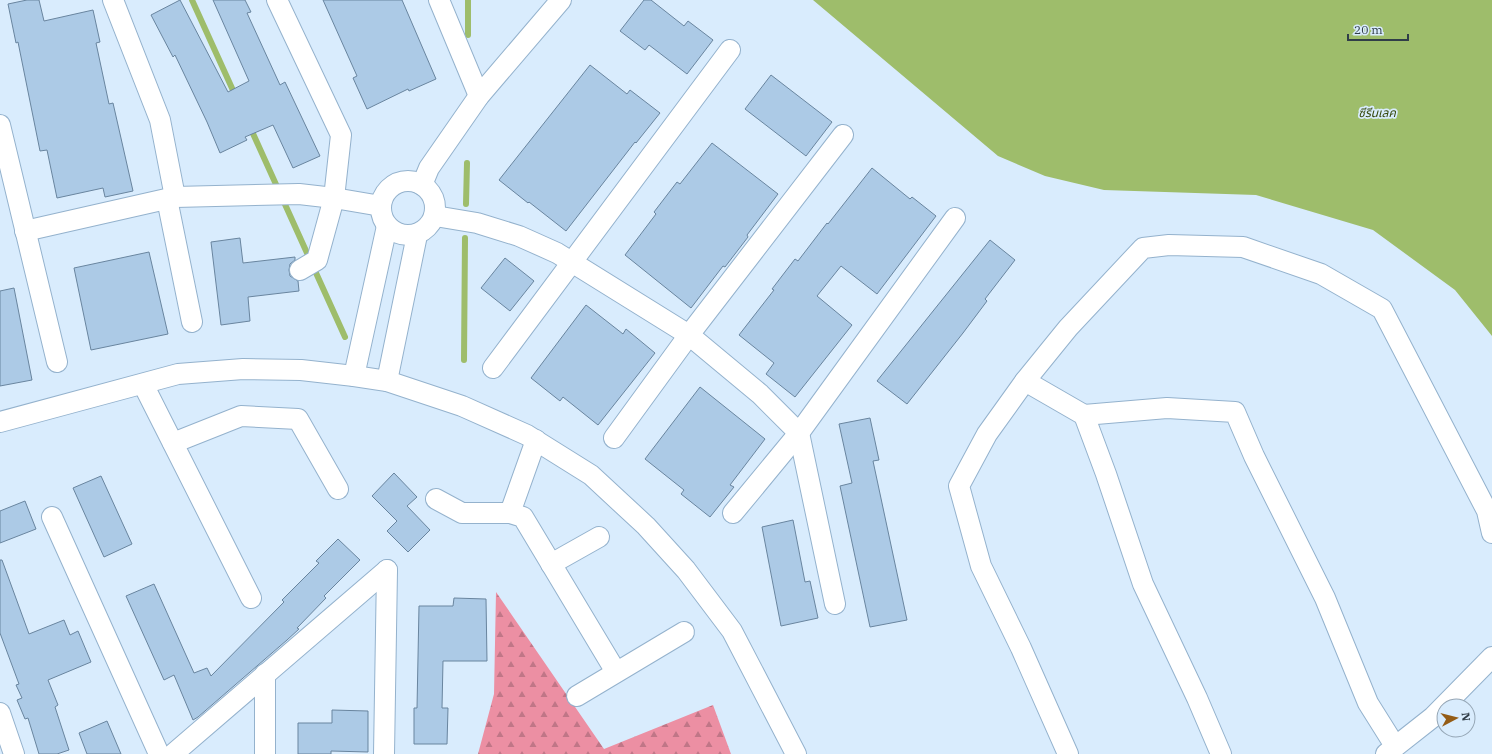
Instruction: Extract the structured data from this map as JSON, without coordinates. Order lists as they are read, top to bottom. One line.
{"water":["ซีรีนเลค"],"scale_bar":"20 m","north":"right"}
